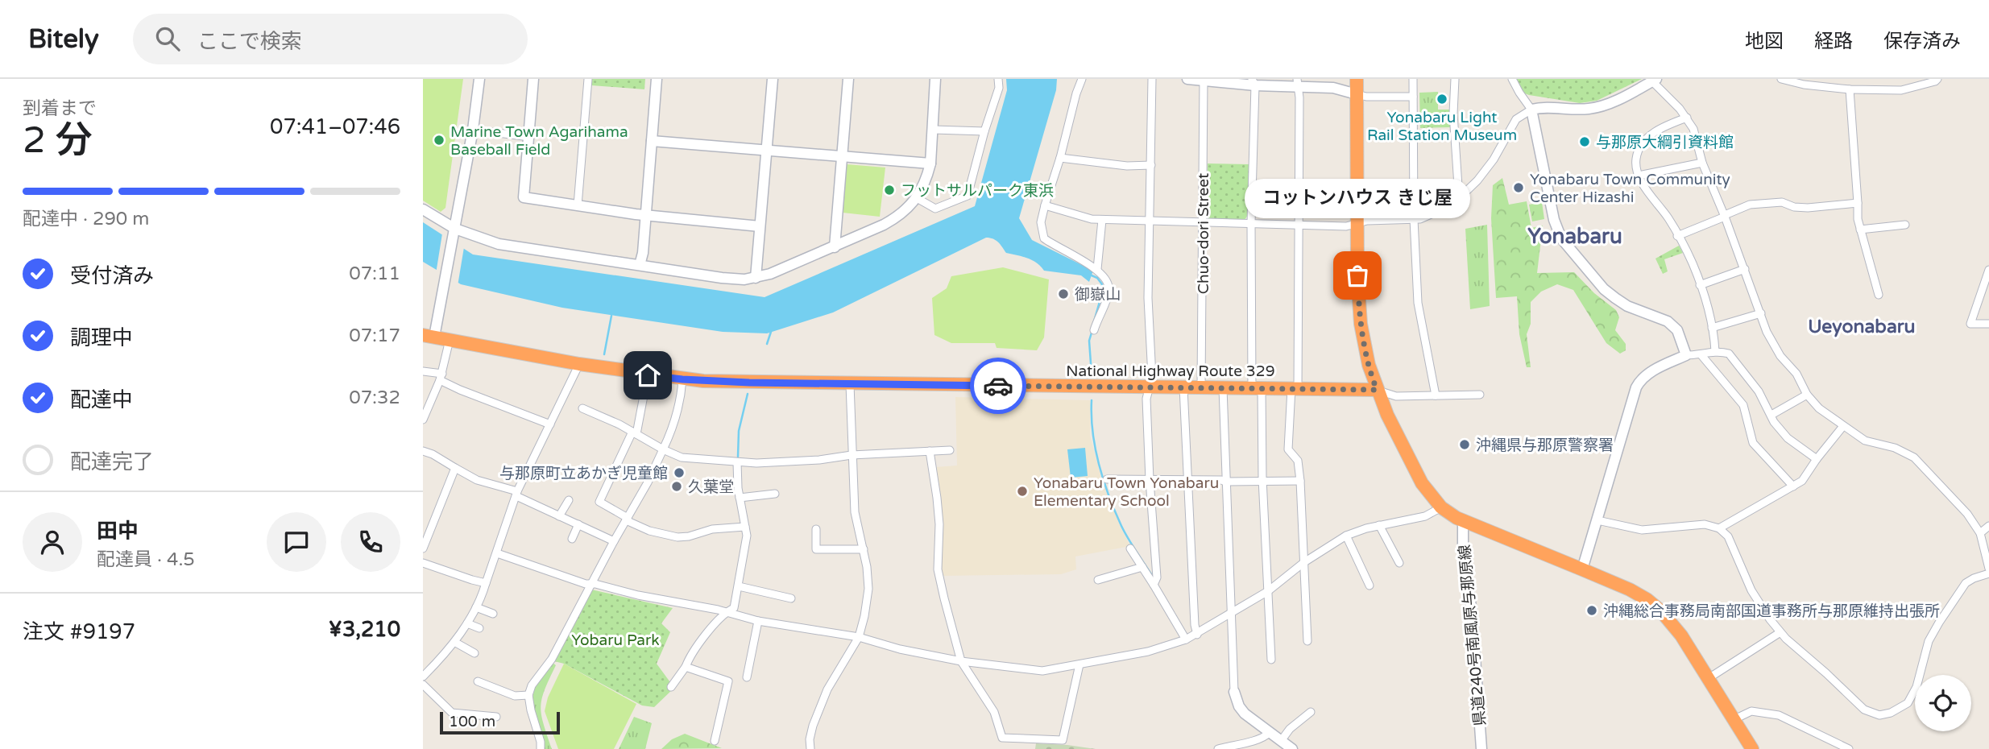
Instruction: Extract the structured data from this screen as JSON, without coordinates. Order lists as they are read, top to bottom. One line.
{"streets":{"highway":["National Highway Route 329"],"street":["Chuo-dori Street","県道240号南風原与那原線"]},"crossings":[["Chuo-dori Street","National Highway Route 329"]],"districts":["Yonabaru","Ueyonabaru"],"parks":["Yobaru Park"],"places":["Yonabaru Light Rail Station Museum","Marine Town Agarihama Baseball Field","与那原大綱引資料館","Yonabaru Town Community Center Hizashi","フットサルパーク東浜","コットンハウス きじ屋","御嶽山","沖縄県与那原警察署","与那原町立あかぎ児童館","久葉堂","Yonabaru Town Yonabaru Elementary School","沖縄総合事務局南部国道事務所与那原維持出張所"],"scale_bar":"100 m","page":{"header":"Bitely","search":"ここで検索","nav":["地図","経路","保存済み"],"heading":["2 分","到着まで","07:41–07:46"],"panel":["田中","配達員 · 4.5","注文 #9197","¥3,210"],"bar":"配達中 · 290 m","bubble":"コットンハウス きじ屋","list":[["受付済み","07:11"],["調理中","07:17"],["配達中","07:32"],"配達完了"],"scale":"100 m"}}
